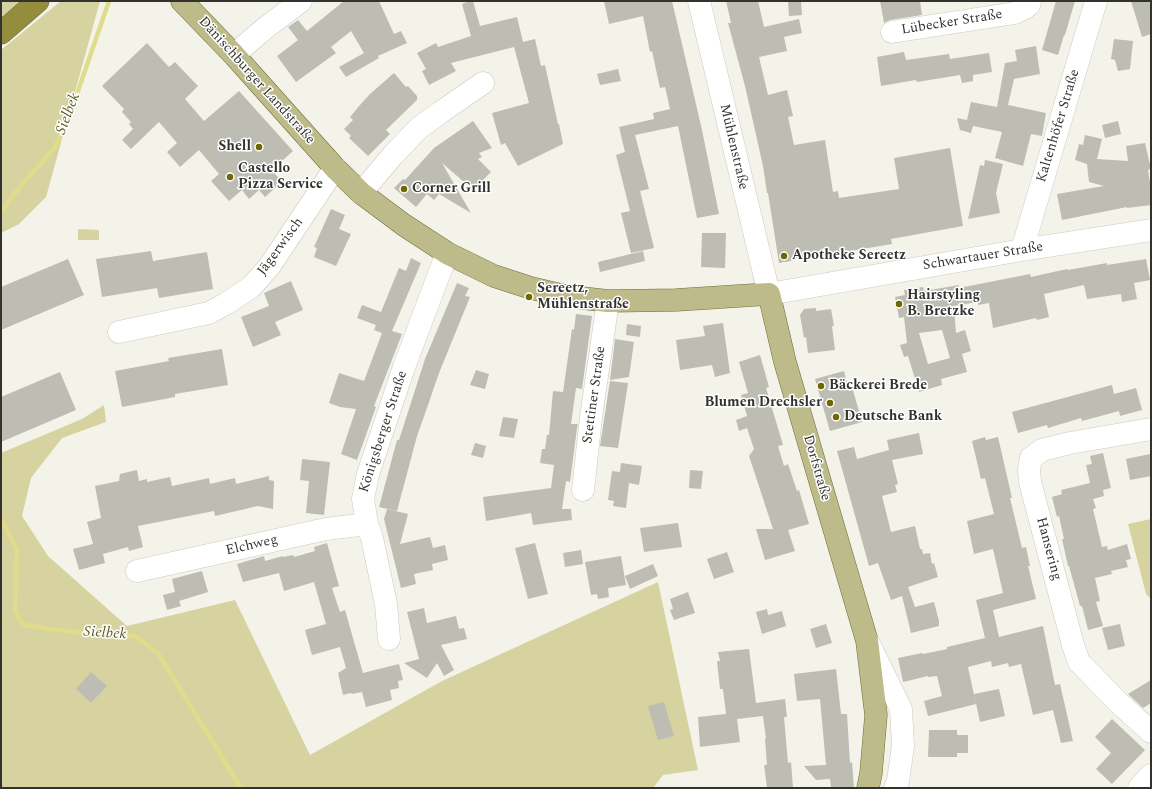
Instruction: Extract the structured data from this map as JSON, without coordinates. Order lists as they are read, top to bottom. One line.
{"streets":{"main road":["Dänischburger Landstraße","Dorfstraße"],"street":["Lübecker Straße","Kaltenhöfer Straße","Mühlenstraße","Jägerwisch","Schwartauer Straße","Stettiner Straße","Königsberger Straße","Elchweg","Hansering"]},"crossings":[["Dänischburger Landstraße","Mühlenstraße"],["Dänischburger Landstraße","Jägerwisch"],["Dänischburger Landstraße","Schwartauer Straße"],["Dänischburger Landstraße","Stettiner Straße"],["Dänischburger Landstraße","Königsberger Straße"],["Dänischburger Landstraße","Dorfstraße"],["Kaltenhöfer Straße","Schwartauer Straße"],["Mühlenstraße","Schwartauer Straße"],["Mühlenstraße","Dorfstraße"],["Schwartauer Straße","Dorfstraße"],["Königsberger Straße","Elchweg"]],"water":["Sielbek"],"places":["Shell","Castello Pizza Service","Corner Grill","Apotheke Sereetz","Sereetz, Mühlenstraße","Hairstyling B. Bretzke","Bäckerei Brede","Blumen Drechsler","Deutsche Bank"]}
